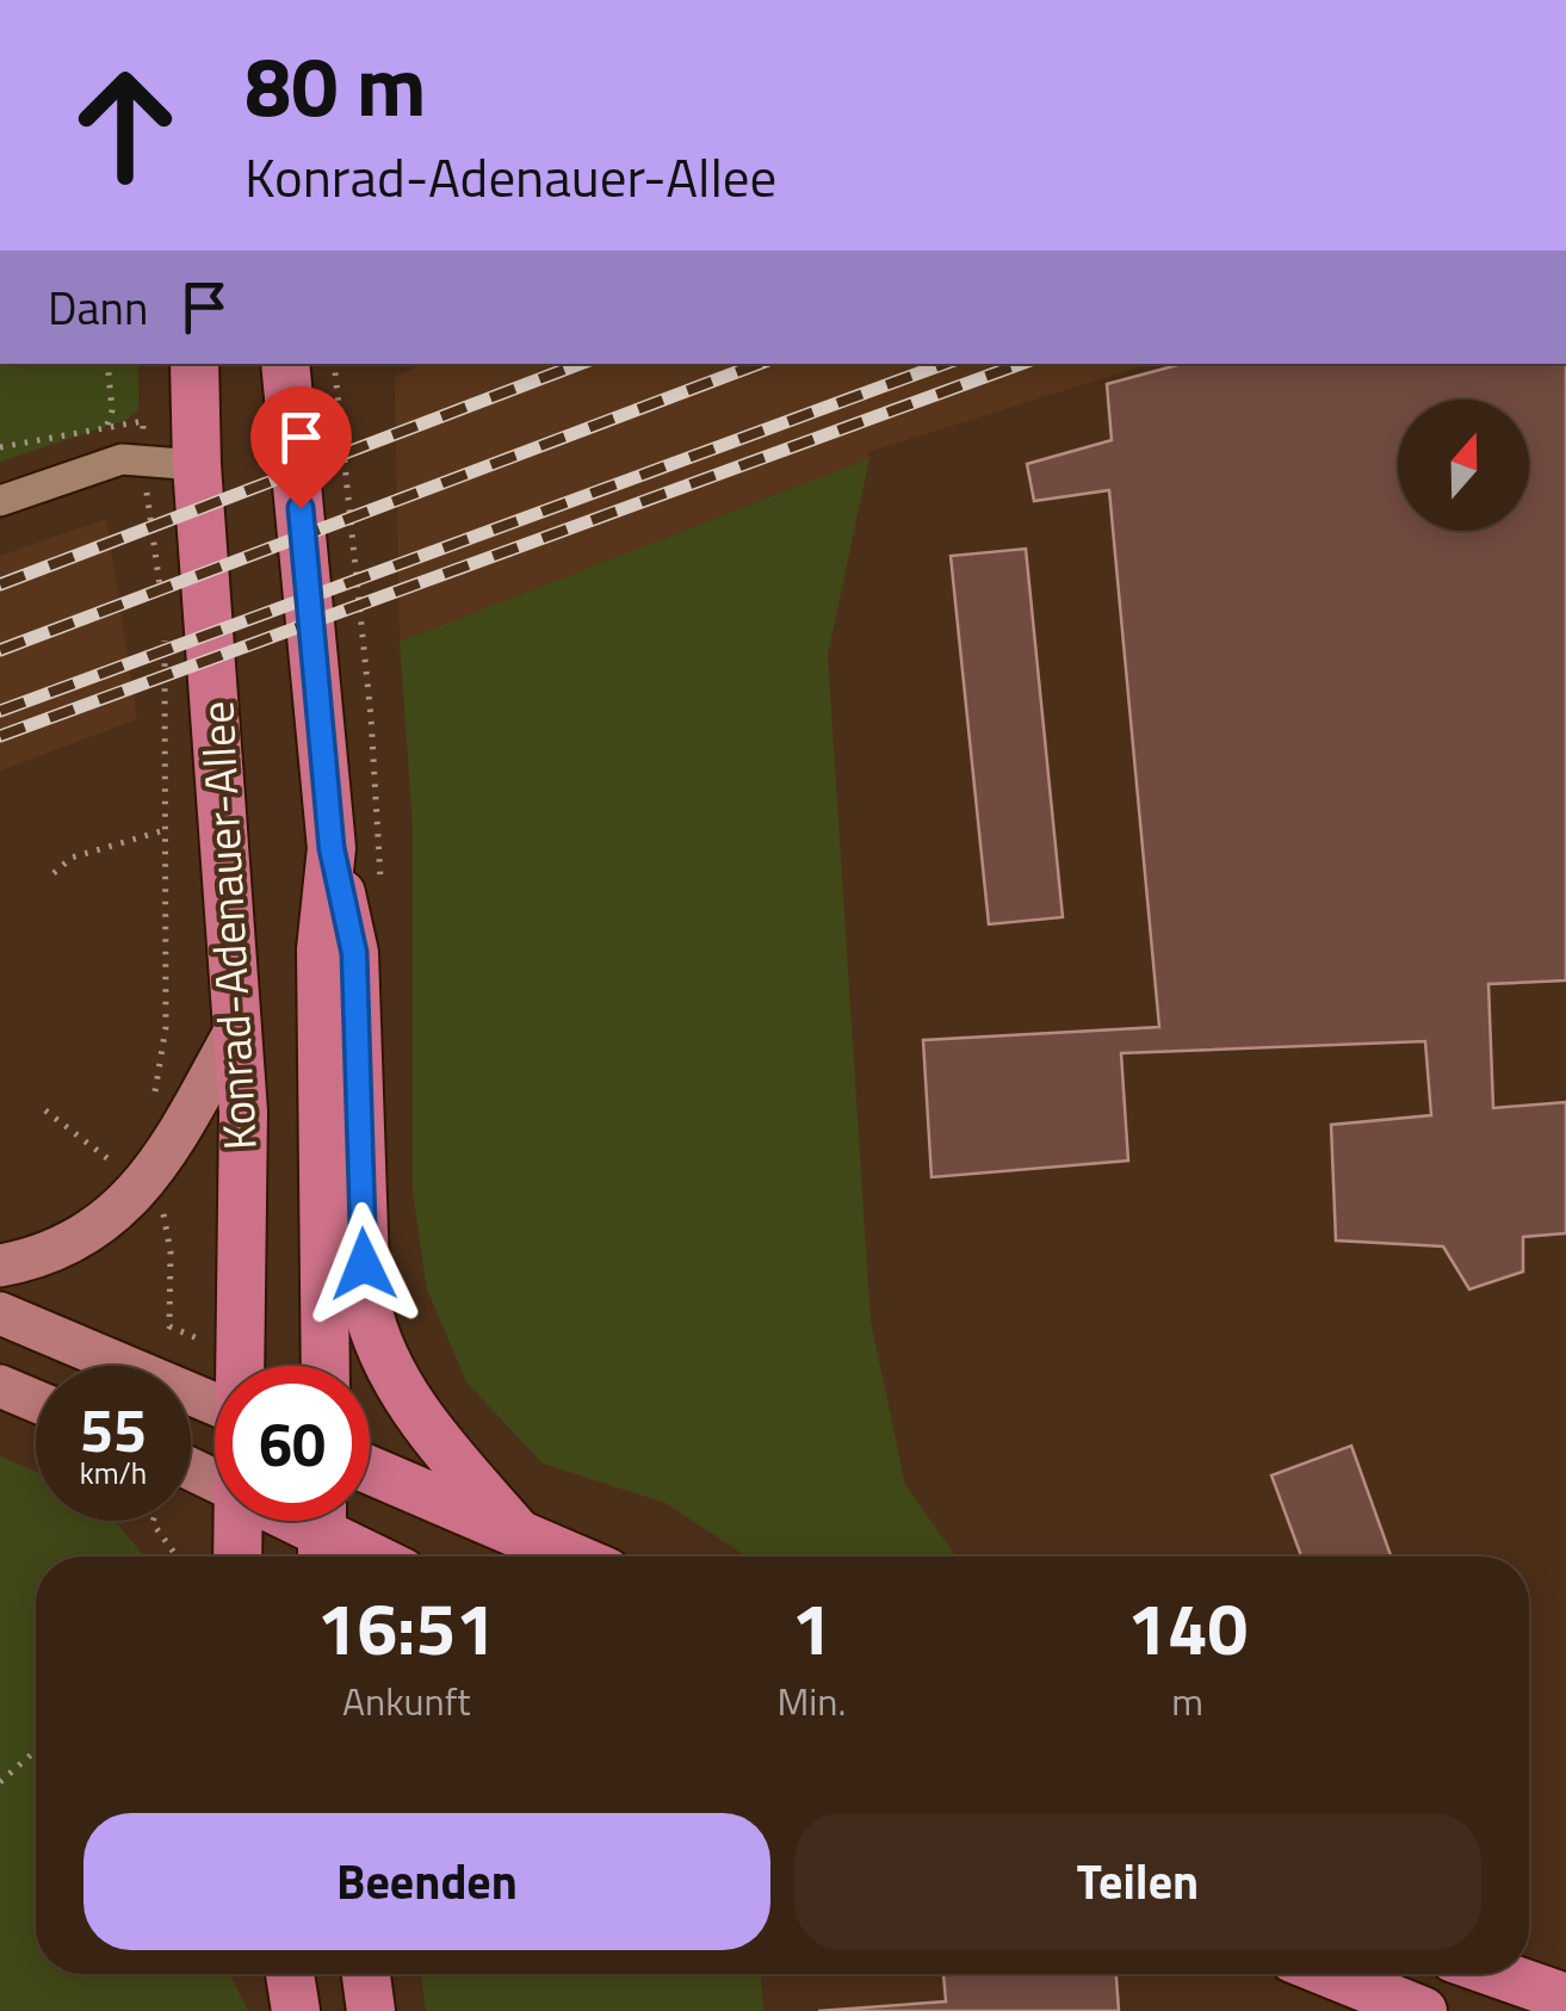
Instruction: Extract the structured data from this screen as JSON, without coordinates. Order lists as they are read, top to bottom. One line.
{"streets":{"main road":["Konrad-Adenauer-Allee"]},"north":"top","page":{"turn":["80 m","Konrad-Adenauer-Allee"],"then":"Dann","speed":"55 km/h","limit":"60","eta":["16:51","Ankunft","1","Min.","140","m"],"buttons":["Beenden","Teilen"]}}
